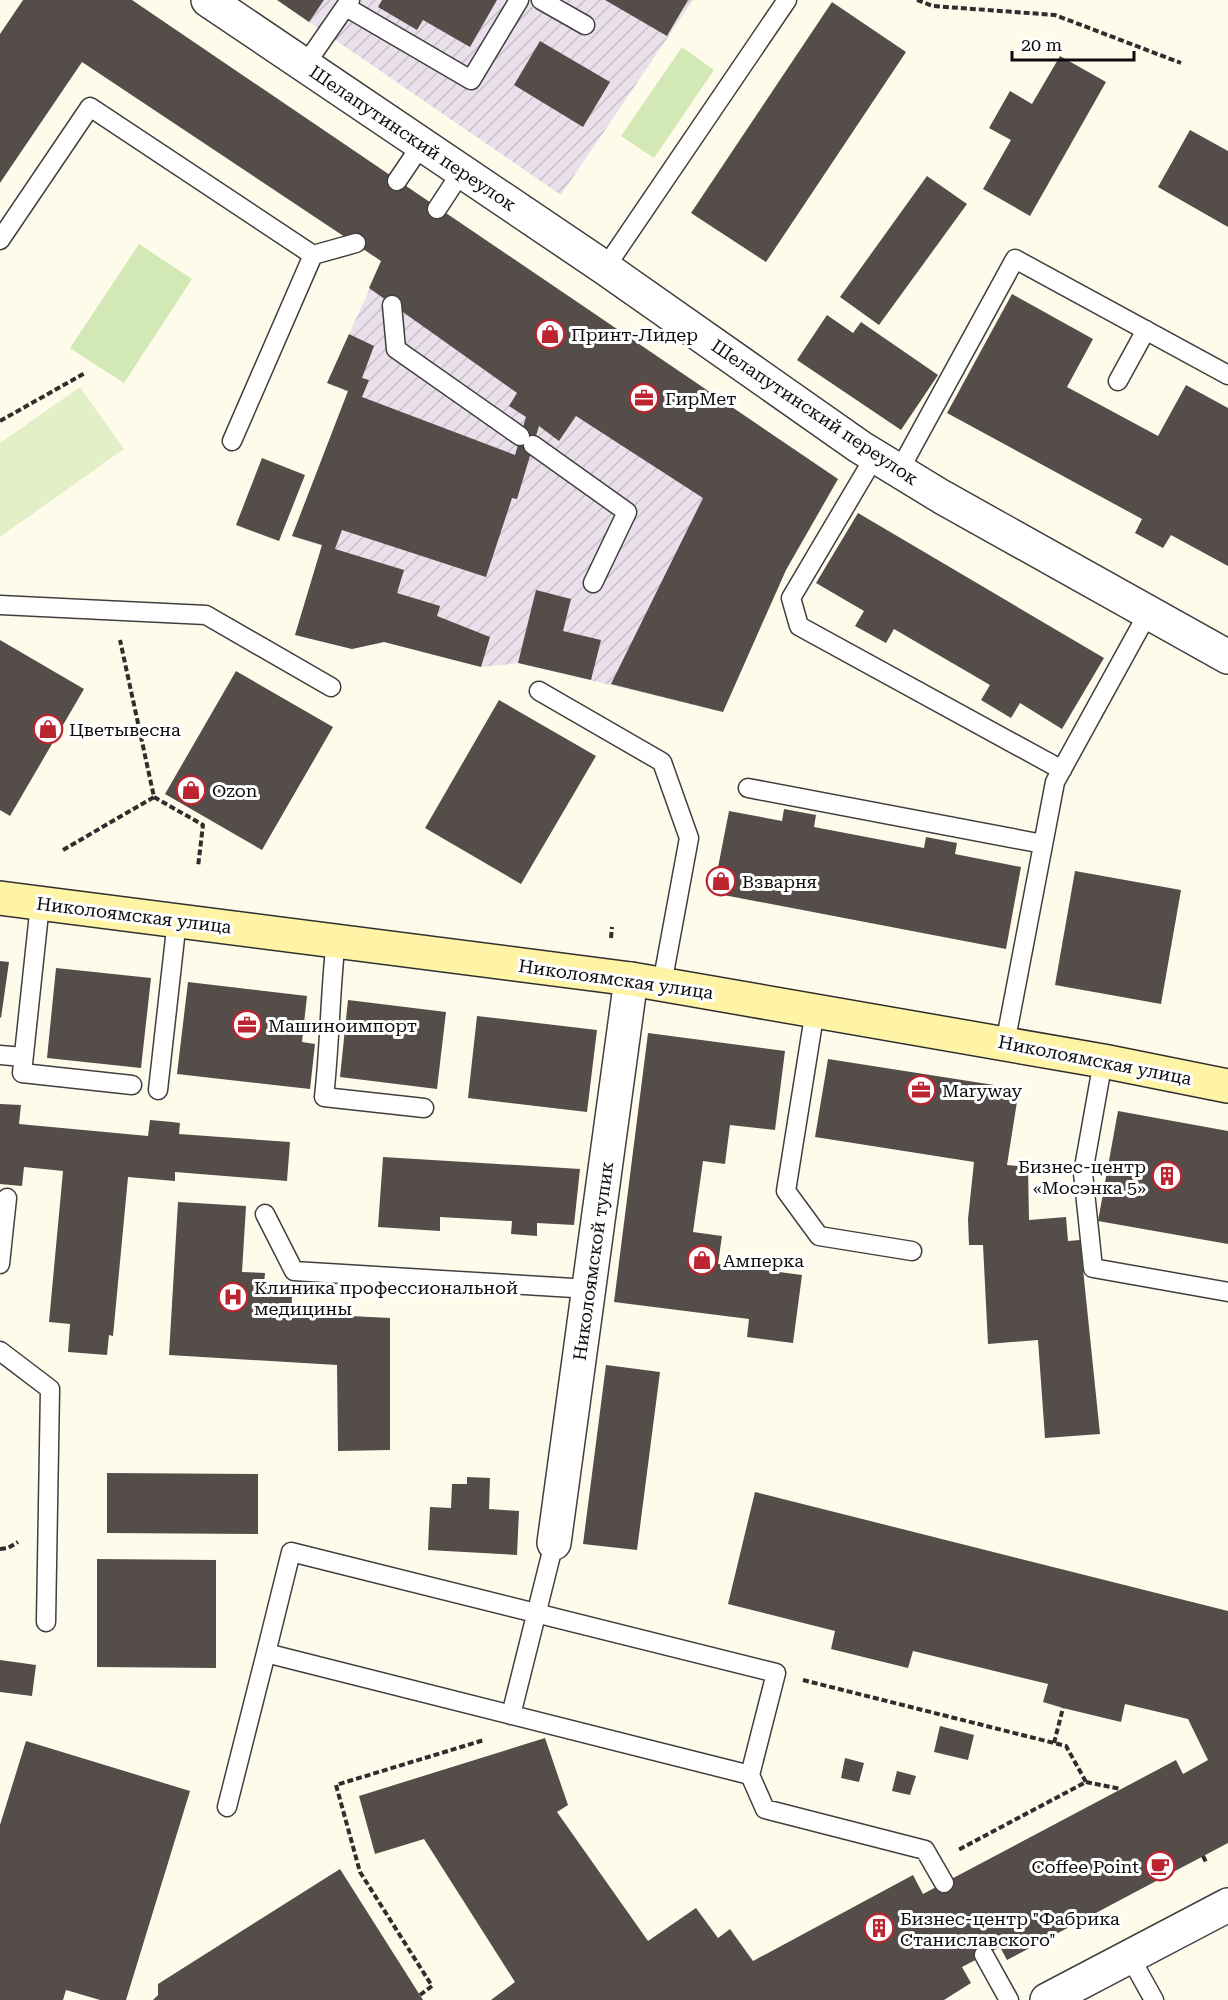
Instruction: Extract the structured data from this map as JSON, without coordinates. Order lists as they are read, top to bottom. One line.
{"streets":{"main road":["Николоямская улица"],"street":["Шелапутинский переулок","Николоямской тупик"]},"crossings":[["Николоямская улица","Николоямской тупик"]],"places":{"shop":["Принт-Лидер","Цветывесна","Ozon","Взварня","Амперка"],"office":["ГирМет","Машиноимпорт","Maryway"],"building":["Бизнес-центр «Мосэнка 5»","Бизнес-центр \"Фабрика Станиславского\""],"hospital":["Клиника профессиональной медицины"],"cafe":["Coffee Point"]},"scale_bar":"20 m"}
